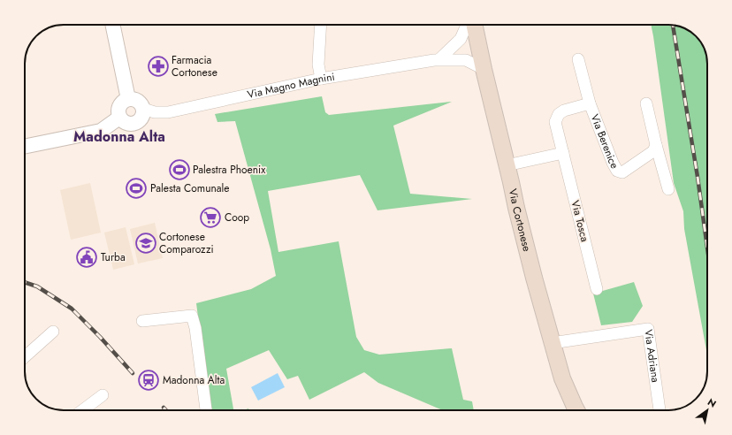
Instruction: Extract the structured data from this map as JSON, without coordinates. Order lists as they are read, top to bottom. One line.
{"streets":{"main road":["Via Cortonese"],"street":["Via Magno Magnini","Via Berenice","Via Tosca","Via Adriana"]},"crossings":[["Via Magno Magnini","Via Cortonese"],["Via Berenice","Via Tosca"],["Via Cortonese","Via Adriana"]],"districts":["Madonna Alta"],"places":{"pharmacy":["Farmacia Cortonese"],"sports":["Palestra Phoenix","Palesta Comunale"],"supermarket":["Coop"],"school or university":["Cortonese Comparozzi"],"public building":["Turba"],"station":["Madonna Alta"]},"north":"top right"}
